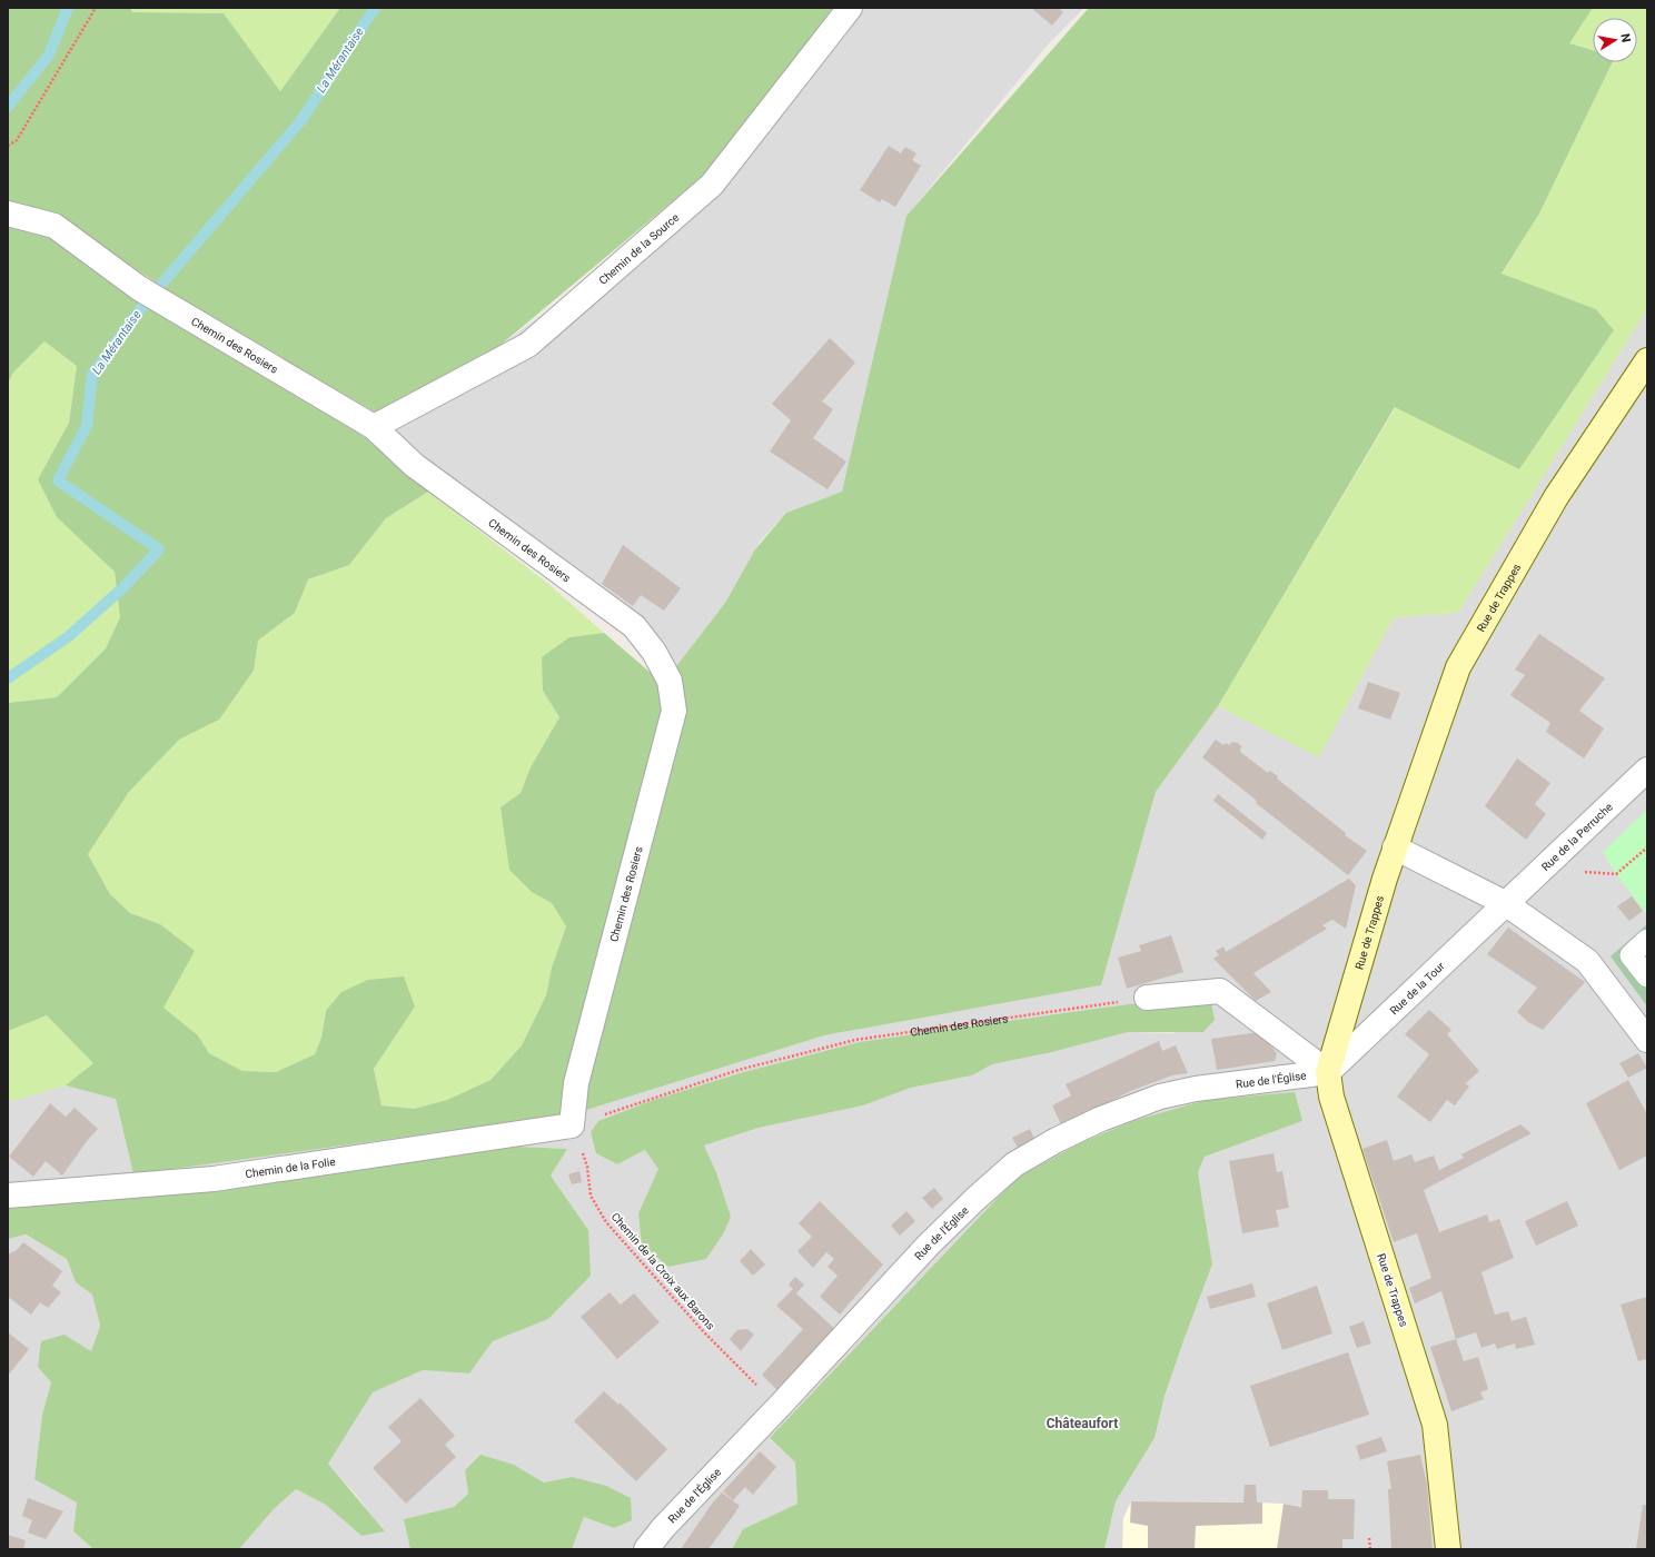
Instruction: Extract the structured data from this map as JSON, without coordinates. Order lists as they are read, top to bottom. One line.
{"streets":{"street":["Chemin de la Source","Chemin des Rosiers","Rue de Trappes","Rue de la Perruche","Rue de la Tour","Rue de l'Église","Chemin de la Folie"],"path":["Chemin de la Croix aux Barons"]},"crossings":[["Chemin de la Source","Chemin des Rosiers"],["Chemin des Rosiers","Chemin de la Folie"],["Chemin des Rosiers","Chemin de la Croix aux Barons"],["Rue de Trappes","Rue de la Tour"],["Rue de Trappes","Rue de l'Église"],["Rue de la Perruche","Rue de la Tour"],["Rue de la Tour","Rue de l'Église"],["Rue de l'Église","Chemin de la Croix aux Barons"],["Chemin de la Folie","Chemin de la Croix aux Barons"]],"districts":["Châteaufort"],"water":["La Mérantaise"],"north":"right"}
